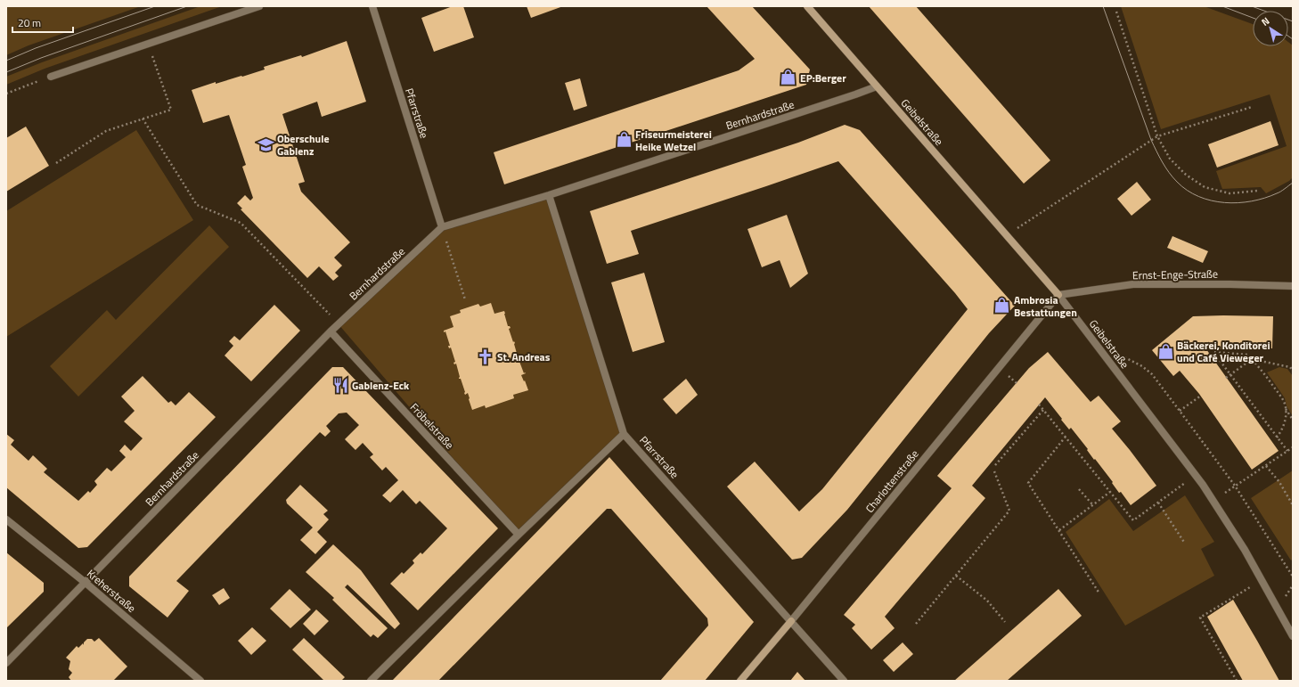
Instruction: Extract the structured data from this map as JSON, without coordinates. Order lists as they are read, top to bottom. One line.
{"streets":{"street":["Pfarrstraße","Bernhardstraße","Geibelstraße","Ernst-Enge-Straße","Fröbelstraße","Charlottenstraße","Kreherstraße"]},"crossings":[["Pfarrstraße","Bernhardstraße"],["Pfarrstraße","Charlottenstraße"],["Bernhardstraße","Geibelstraße"],["Bernhardstraße","Fröbelstraße"],["Bernhardstraße","Kreherstraße"],["Geibelstraße","Ernst-Enge-Straße"],["Geibelstraße","Charlottenstraße"],["Ernst-Enge-Straße","Charlottenstraße"]],"places":{"shop":["EP:Berger","Friseurmeisterei Heike Wetzel","Ambrosia Bestattungen","Bäckerei, Konditorei und Café Vieweger"],"school or university":["Oberschule Gablenz"],"church":["St. Andreas"],"restaurant":["Gablenz-Eck"]},"scale_bar":"20 m","north":"top left"}
